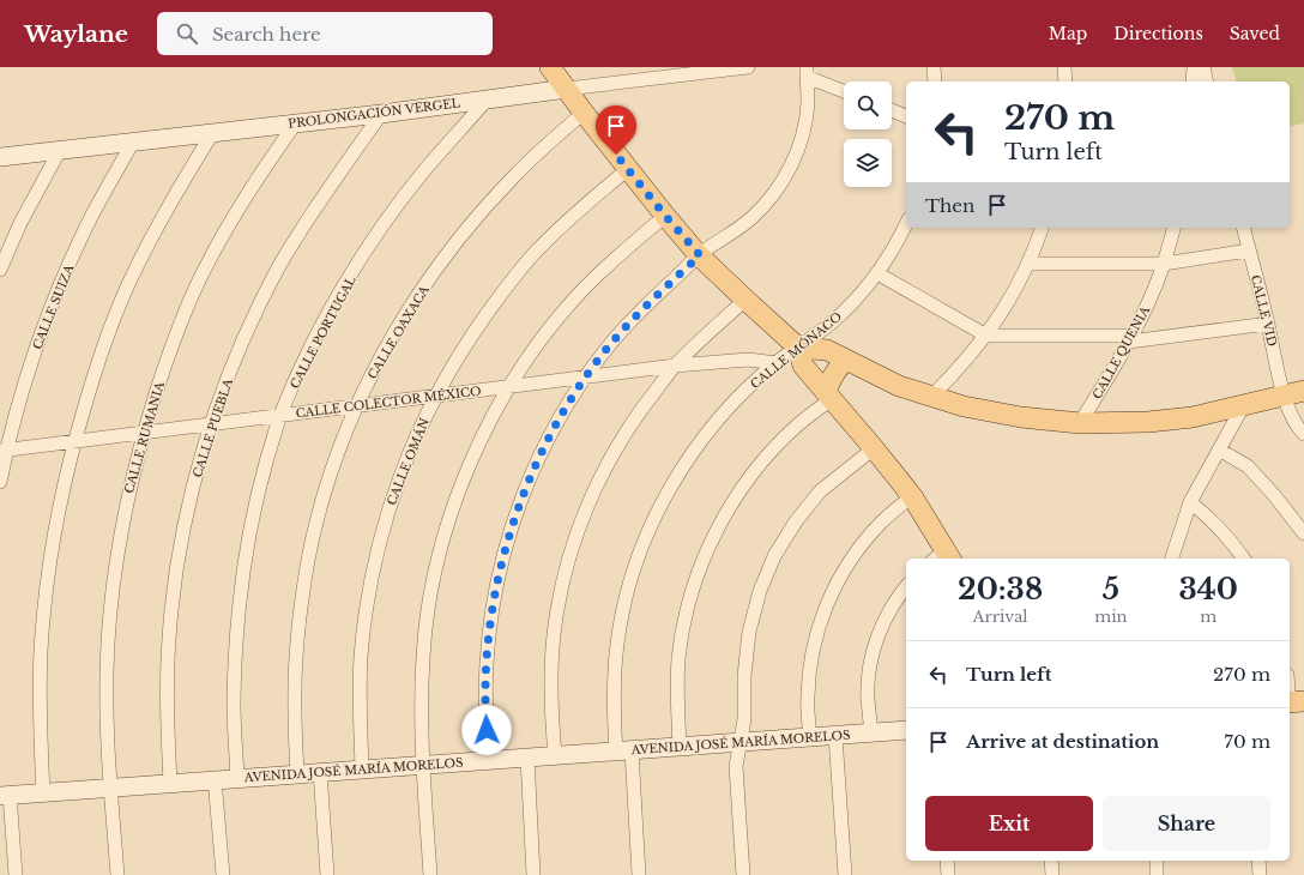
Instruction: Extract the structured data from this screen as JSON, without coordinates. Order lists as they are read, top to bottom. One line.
{"streets":{"street":["PROLONGACIÓN VERGEL","CALLE SUIZA","CALLE VID","CALLE PORTUGAL","CALLE OAXACA","CALLE MÓNACO","CALLE QUENIA","CALLE COLECTOR MÉXICO","CALLE PUEBLA","CALLE RUMANIA","CALLE OMÁN","AVENIDA JOSÉ MARÍA MORELOS"]},"crossings":[["PROLONGACIÓN VERGEL","CALLE SUIZA"],["PROLONGACIÓN VERGEL","CALLE PORTUGAL"],["PROLONGACIÓN VERGEL","CALLE PUEBLA"],["PROLONGACIÓN VERGEL","CALLE RUMANIA"],["CALLE SUIZA","CALLE COLECTOR MÉXICO"],["CALLE PORTUGAL","CALLE COLECTOR MÉXICO"],["CALLE PORTUGAL","AVENIDA JOSÉ MARÍA MORELOS"],["CALLE OAXACA","CALLE COLECTOR MÉXICO"],["CALLE OAXACA","AVENIDA JOSÉ MARÍA MORELOS"],["CALLE MÓNACO","CALLE COLECTOR MÉXICO"],["CALLE MÓNACO","AVENIDA JOSÉ MARÍA MORELOS"],["CALLE COLECTOR MÉXICO","CALLE PUEBLA"],["CALLE COLECTOR MÉXICO","CALLE RUMANIA"],["CALLE COLECTOR MÉXICO","CALLE OMÁN"],["CALLE PUEBLA","AVENIDA JOSÉ MARÍA MORELOS"],["CALLE RUMANIA","AVENIDA JOSÉ MARÍA MORELOS"],["CALLE OMÁN","AVENIDA JOSÉ MARÍA MORELOS"]],"page":{"header":"Waylane","search":"Search here","nav":["Map","Directions","Saved"],"turn":["270 m","Turn left"],"then":"Then","eta":["20:38","Arrival","5","min","340","m"],"list":[{"name":"Turn left","value":"270 m"},{"name":"Arrive at destination","value":"70 m"}],"buttons":["Exit","Share"]}}
